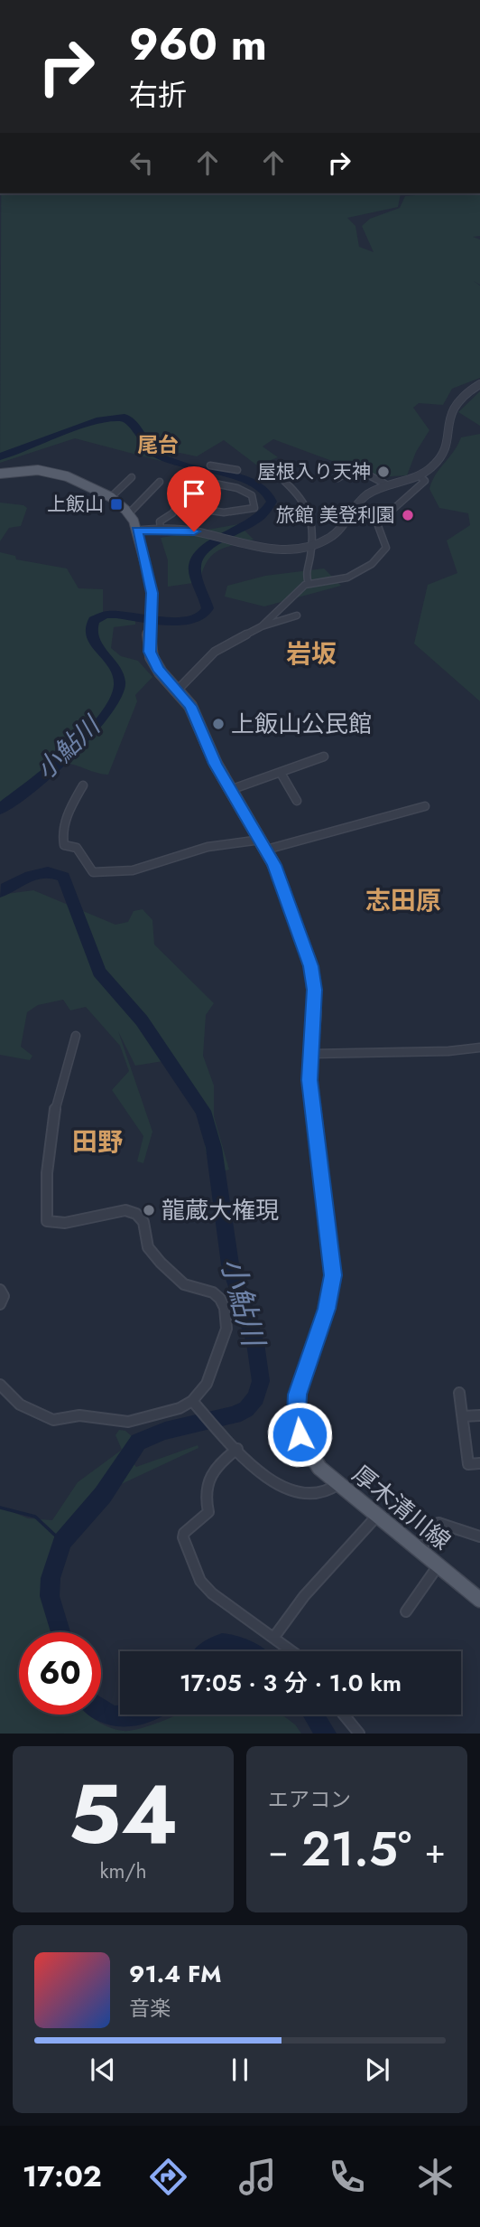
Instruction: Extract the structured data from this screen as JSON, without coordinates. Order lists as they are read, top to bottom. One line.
{"streets":{"main road":["厚木清川線"]},"districts":["尾台","岩坂","志田原","田野"],"water":["小鮎川"],"places":{"other":["屋根入り天神","旅館 美登利園","上飯山公民館","龍蔵大権現"],"transit":["上飯山"]},"page":{"turn":["960 m","右折"],"limit":"60","trip":"17:05 · 3 分 · 1.0 km","tile":[["54","km/h"],"エアコン"],"heat":["−","21.5°","+"],"song":["91.4 FM","音楽"],"tabs":"17:02"}}
